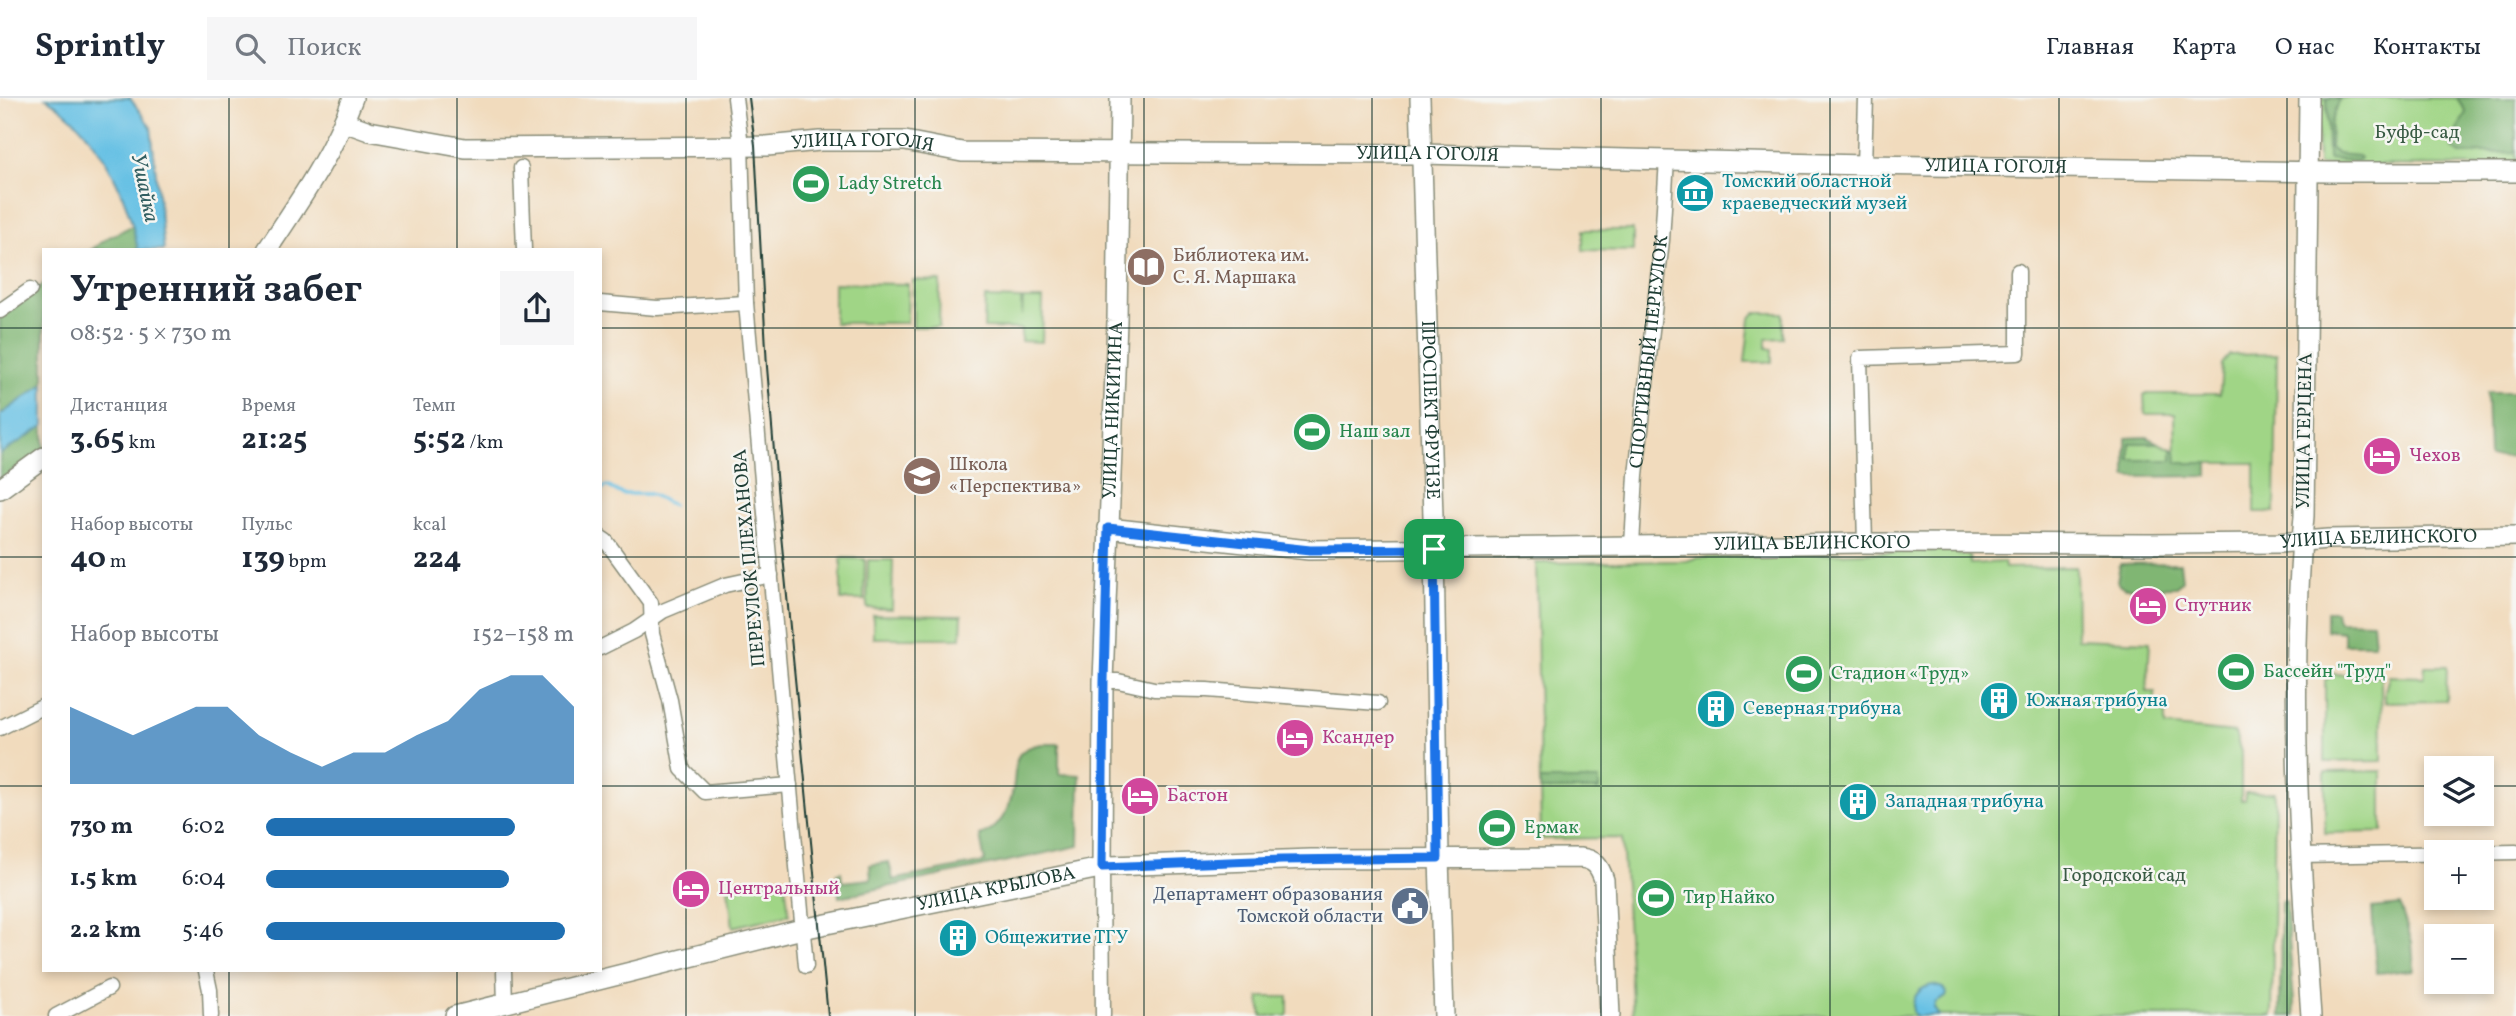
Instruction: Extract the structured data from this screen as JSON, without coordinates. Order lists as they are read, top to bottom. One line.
{"streets":{"street":["УЛИЦА ГОГОЛЯ","СПОРТИВНЫЙ ПЕРЕУЛОК","УЛИЦА НИКИТИНА","ПРОСПЕКТ ФРУНЗЕ","УЛИЦА ГЕРЦЕНА","УЛИЦА БЕЛИНСКОГО","ПЕРЕУЛОК ПЛЕХАНОВА","УЛИЦА КРЫЛОВА"]},"crossings":[["УЛИЦА ГОГОЛЯ","СПОРТИВНЫЙ ПЕРЕУЛОК"],["УЛИЦА ГОГОЛЯ","УЛИЦА НИКИТИНА"],["УЛИЦА ГОГОЛЯ","ПРОСПЕКТ ФРУНЗЕ"],["УЛИЦА ГОГОЛЯ","УЛИЦА ГЕРЦЕНА"],["УЛИЦА ГОГОЛЯ","ПЕРЕУЛОК ПЛЕХАНОВА"],["СПОРТИВНЫЙ ПЕРЕУЛОК","УЛИЦА БЕЛИНСКОГО"],["УЛИЦА НИКИТИНА","УЛИЦА БЕЛИНСКОГО"],["УЛИЦА НИКИТИНА","УЛИЦА КРЫЛОВА"],["ПРОСПЕКТ ФРУНЗЕ","УЛИЦА БЕЛИНСКОГО"],["ПРОСПЕКТ ФРУНЗЕ","УЛИЦА КРЫЛОВА"],["УЛИЦА ГЕРЦЕНА","УЛИЦА БЕЛИНСКОГО"],["ПЕРЕУЛОК ПЛЕХАНОВА","УЛИЦА КРЫЛОВА"]],"water":["Ушайка"],"parks":["Буфф-сад","Городской сад"],"places":{"sports":["Lady Stretch","Наш зал","Бассейн \"Труд\"","Стадион «Труд»","Ермак","Тир Найко"],"museum":["Томский областной краеведческий музей"],"library":["Библиотека им. С. Я. Маршака"],"hotel":["Чехов","Спутник","Ксандер","Бастон","Центральный"],"school or university":["Школа «Перспектива»"],"building":["Южная трибуна","Северная трибуна","Западная трибуна","Общежитие ТГУ"],"public building":["Департамент образования Томской области"]},"page":{"header":"Sprintly","search":"Поиск","nav":["Главная","Карта","О нас","Контакты"],"heading":["Утренний забег","08:52 · 5 × 730 m"],"stats":[["Дистанция","3.65 km"],["Время","21:25"],["Темп","5:52 /km"],["Набор высоты","40 m"],["Пульс","139 bpm"],["kcal","224"]],"chart":["Набор высоты","152–158 m"],"map_buttons":["+","−"],"list":[{"name":"730 m","note":"6:02"},{"name":"1.5 km","note":"6:04"},{"name":"2.2 km","note":"5:46"}]}}
